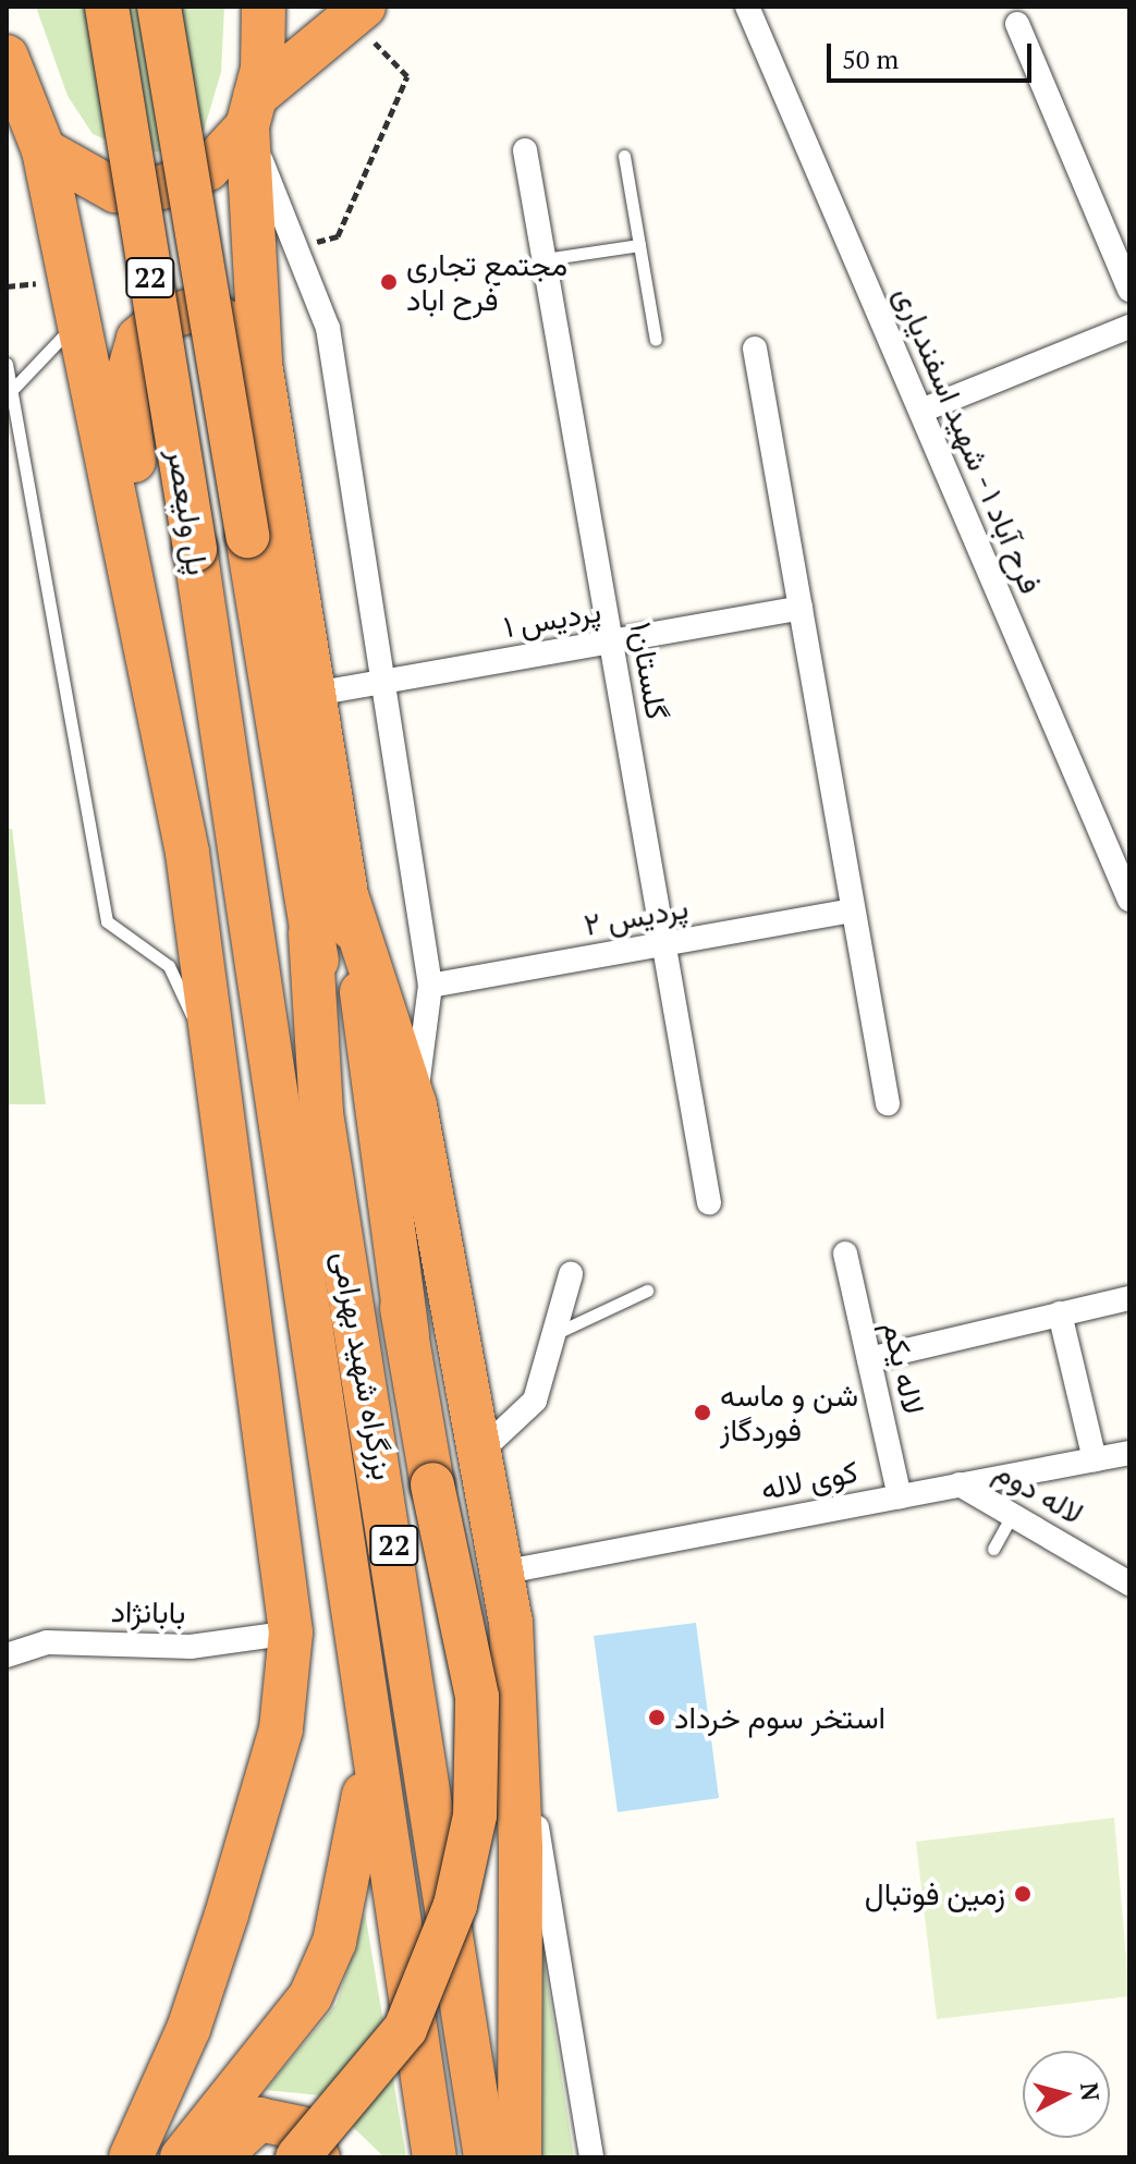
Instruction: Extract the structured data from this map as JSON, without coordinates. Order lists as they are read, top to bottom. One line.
{"streets":{"highway":["22","پل ولیعصر","بزرگراه شهید بهرامی"],"street":["فرح آباد ۱ - شهید اسفندیاری","پردیس ۱","گلستان۱","پردیس ۲","لاله یکم","کوی لاله","لاله دوم","بابانژاد"]},"crossings":[["پل ولیعصر","بزرگراه شهید بهرامی"],["پردیس ۱","گلستان۱"],["گلستان۱","پردیس ۲"],["لاله یکم","کوی لاله"],["کوی لاله","لاله دوم"]],"places":["مجتمع تجاری فرح اباد","شن و ماسه فوردگاز","استخر سوم خرداد","زمین فوتبال"],"scale_bar":"50 m","north":"right"}
